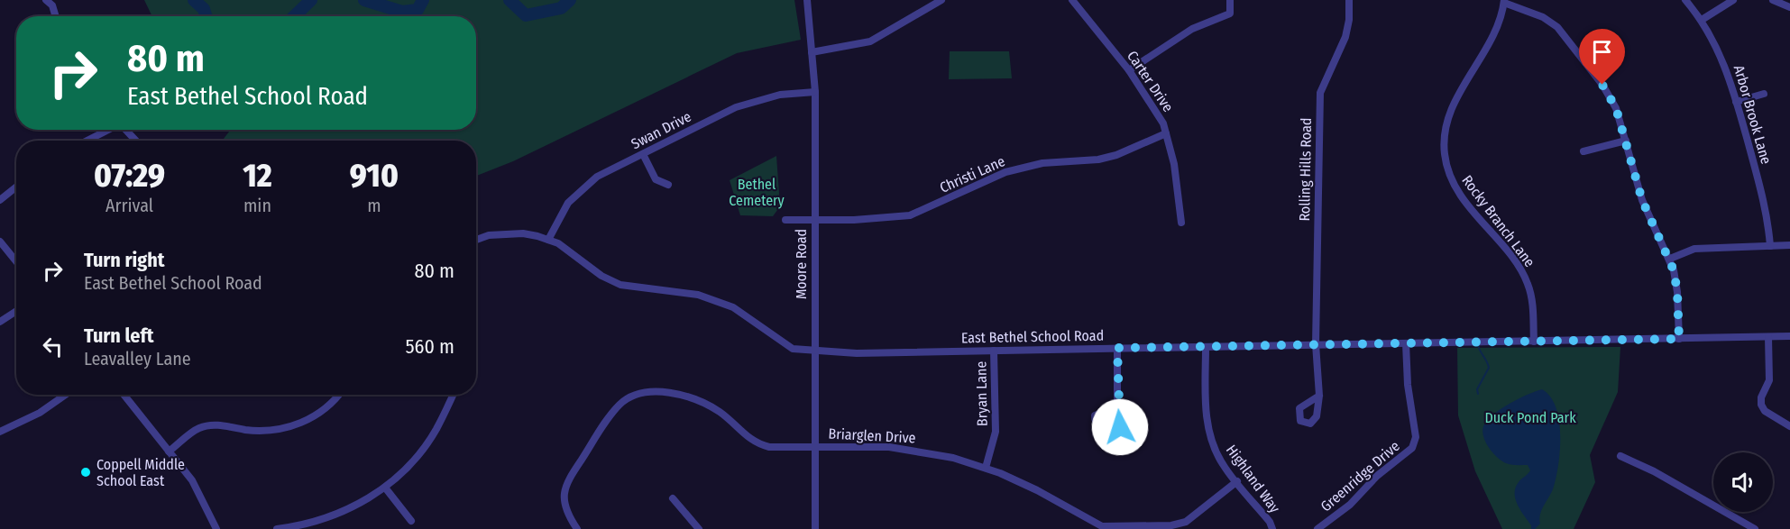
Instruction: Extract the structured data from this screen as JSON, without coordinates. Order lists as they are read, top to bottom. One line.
{"streets":{"street":["Carter Drive","Arbor Brook Lane","Swan Drive","Rolling Hills Road","Christi Lane","Rocky Branch Lane","Moore Road","East Bethel School Road","Bryan Lane","Briarglen Drive","Greenridge Drive","Highland Way"]},"crossings":[["Carter Drive","Christi Lane"],["Swan Drive","Moore Road"],["Swan Drive","East Bethel School Road"],["Rolling Hills Road","East Bethel School Road"],["Christi Lane","Moore Road"],["Rocky Branch Lane","East Bethel School Road"],["Moore Road","East Bethel School Road"],["Moore Road","Briarglen Drive"],["East Bethel School Road","Bryan Lane"],["East Bethel School Road","Greenridge Drive"],["East Bethel School Road","Highland Way"],["Bryan Lane","Briarglen Drive"],["Briarglen Drive","Highland Way"]],"parks":["Bethel Cemetery","Duck Pond Park"],"places":["Coppell Middle School East"],"page":{"turn":["80 m","East Bethel School Road"],"eta":["07:29","Arrival","12","min","910","m"],"list":[{"name":"Turn right","note":"East Bethel School Road","value":"80 m"},{"name":"Turn left","note":"Leavalley Lane","value":"560 m"}]}}
